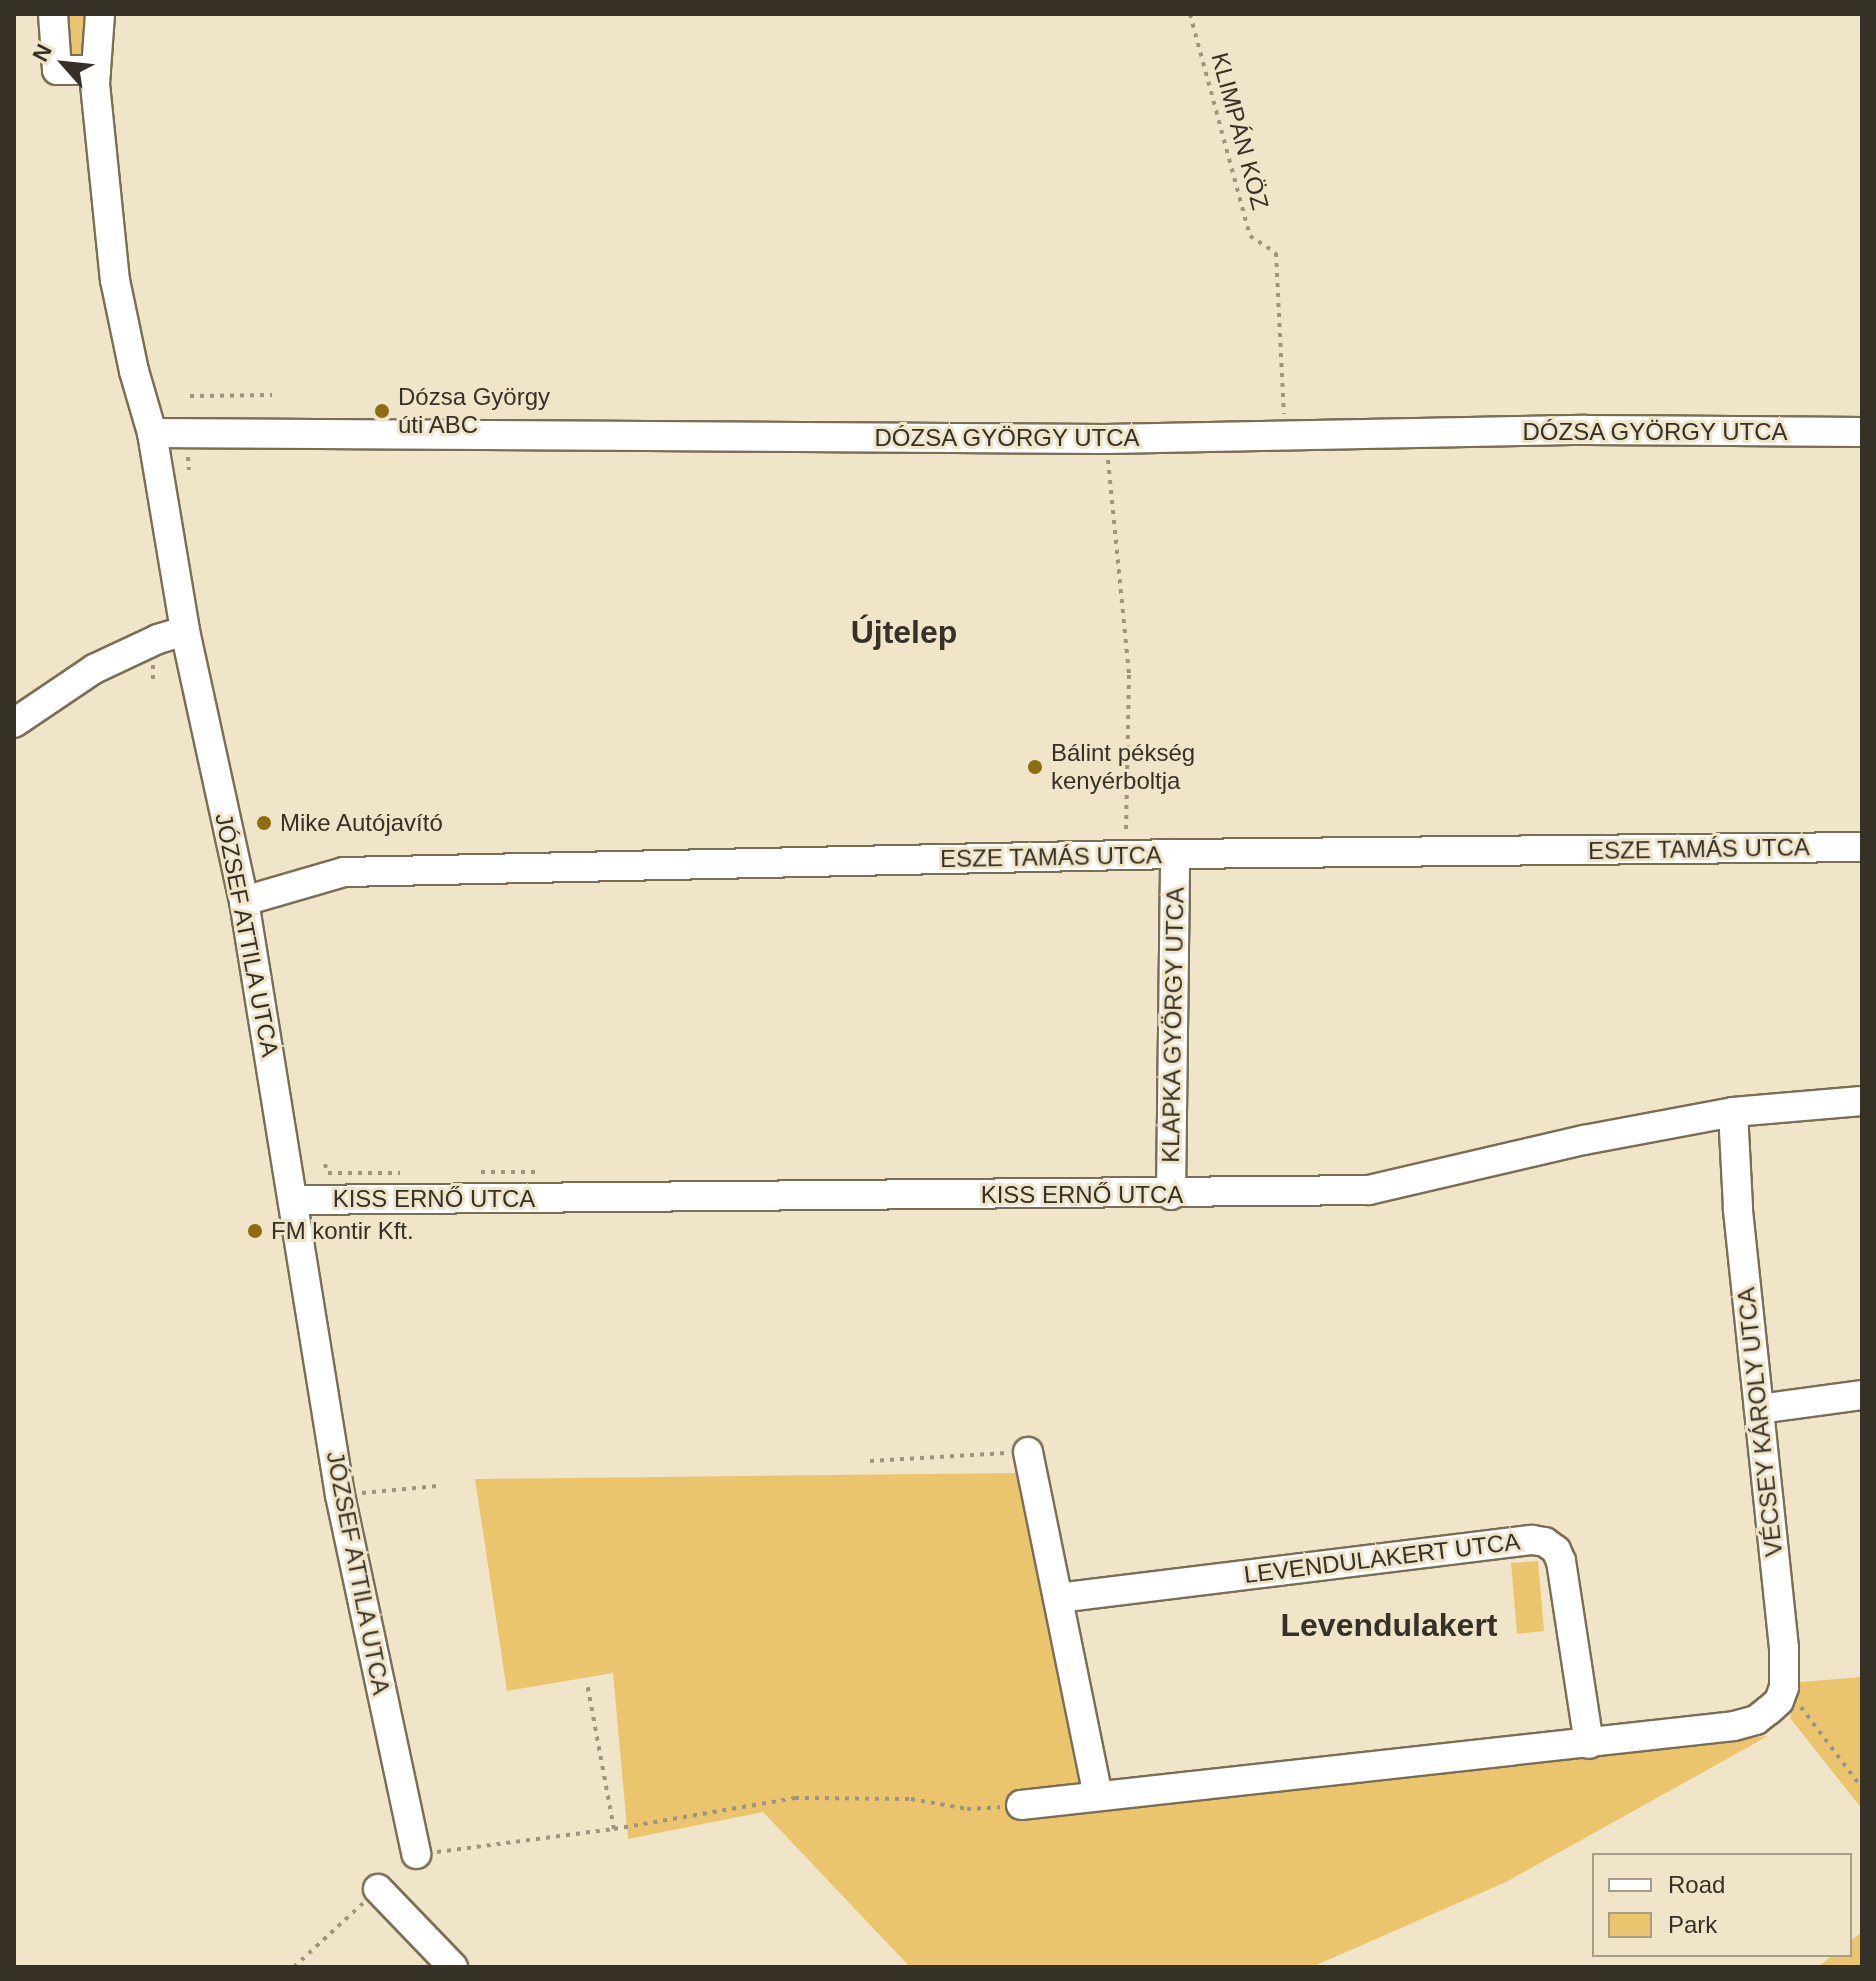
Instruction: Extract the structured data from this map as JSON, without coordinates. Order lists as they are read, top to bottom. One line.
{"streets":{"street":["DÓZSA GYÖRGY UTCA","ESZE TAMÁS UTCA","JÓZSEF ATTILA UTCA","KLAPKA GYÖRGY UTCA","KISS ERNŐ UTCA","VÉCSEY KÁROLY UTCA","LEVENDULAKERT UTCA"],"path":["KLIMPÁN KÖZ"]},"crossings":[["KLIMPÁN KÖZ","DÓZSA GYÖRGY UTCA"],["DÓZSA GYÖRGY UTCA","JÓZSEF ATTILA UTCA"],["ESZE TAMÁS UTCA","JÓZSEF ATTILA UTCA"],["ESZE TAMÁS UTCA","KLAPKA GYÖRGY UTCA"],["JÓZSEF ATTILA UTCA","KISS ERNŐ UTCA"],["KLAPKA GYÖRGY UTCA","KISS ERNŐ UTCA"],["KISS ERNŐ UTCA","VÉCSEY KÁROLY UTCA"]],"districts":["Újtelep","Levendulakert"],"places":["Dózsa György úti ABC","Bálint pékség kenyérboltja","Mike Autójavító","FM kontir Kft."],"legend":["Road","Park"],"north":"top left"}
